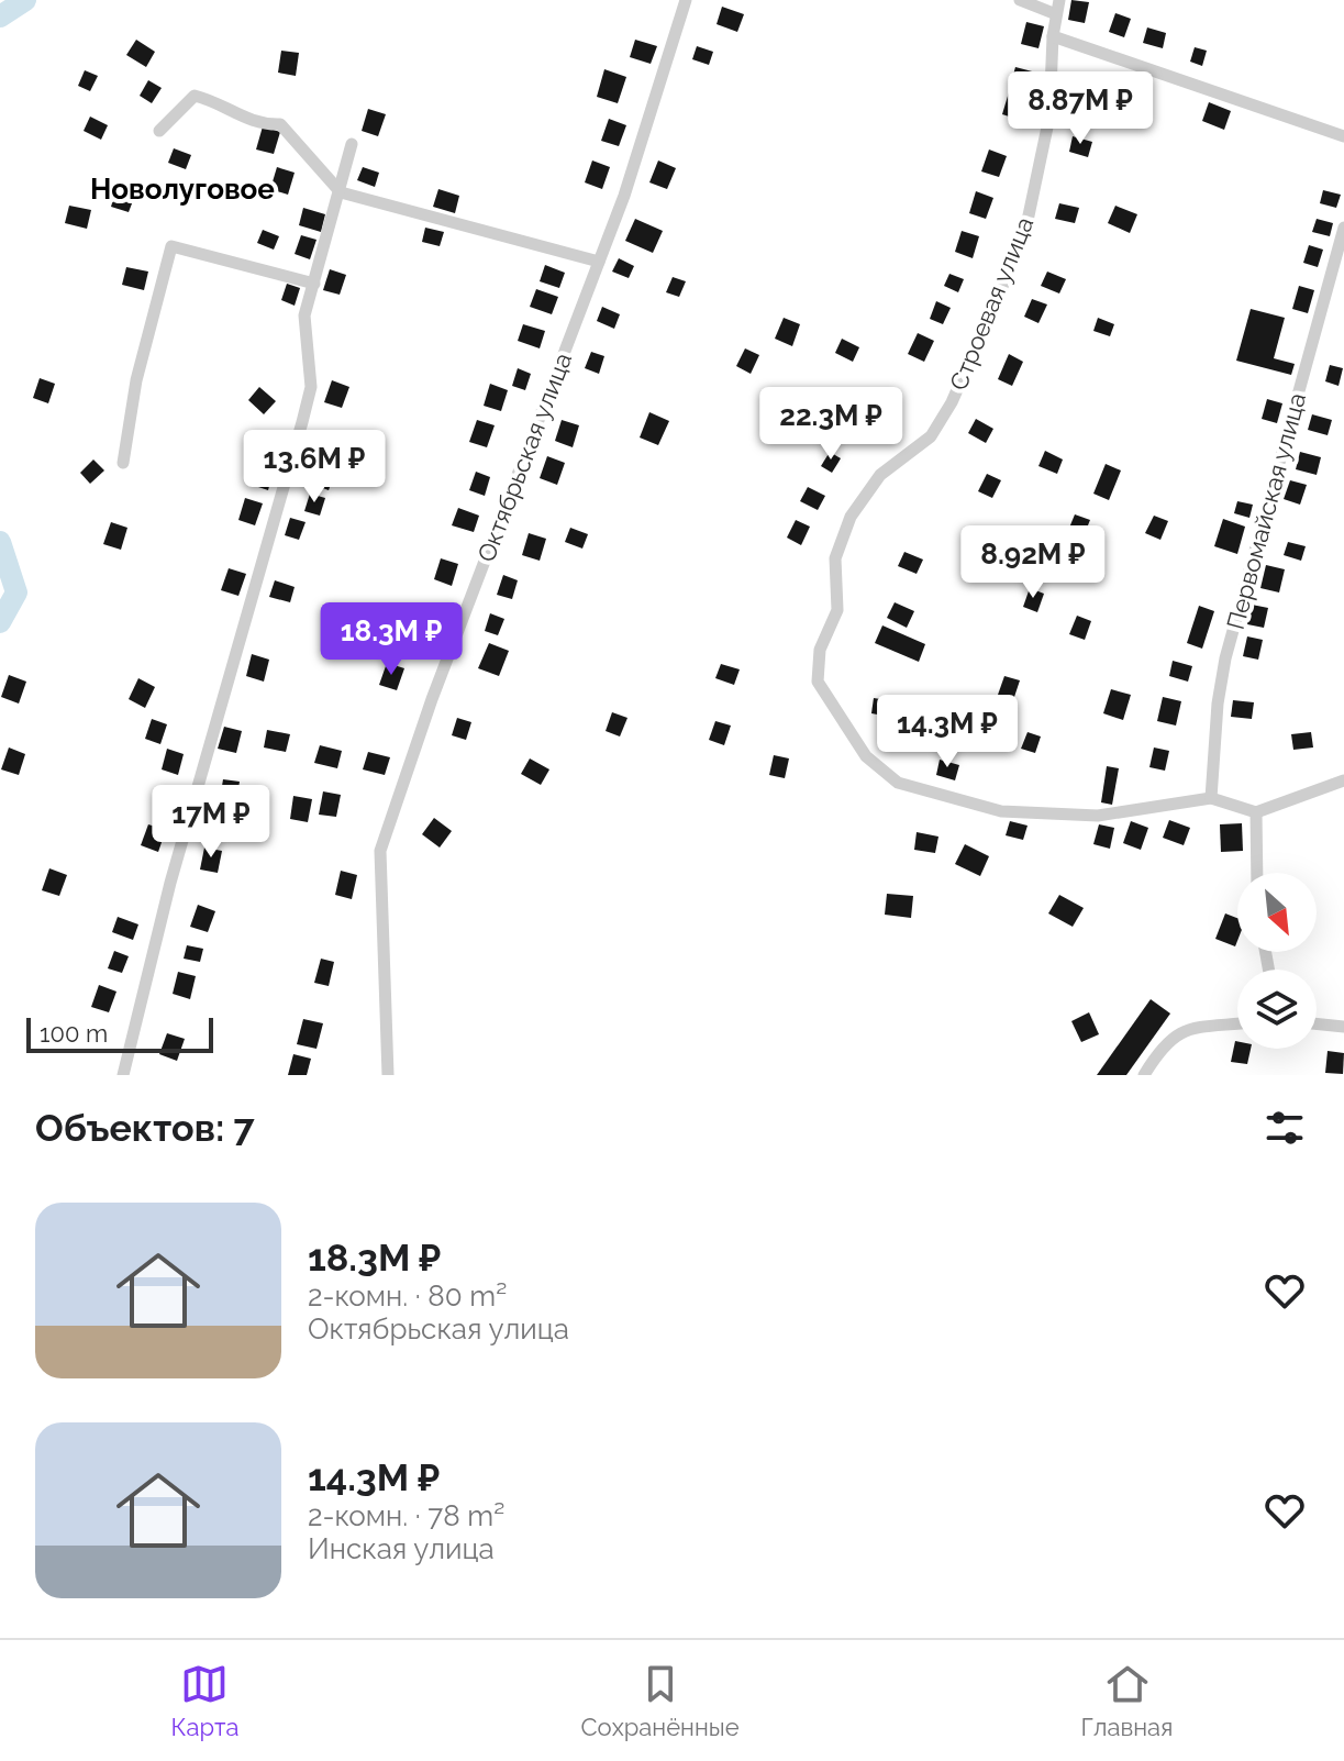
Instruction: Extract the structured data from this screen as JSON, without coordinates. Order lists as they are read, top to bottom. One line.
{"streets":{"street":["Строевая улица","Октябрьская улица","Первомайская улица"]},"crossings":[["Строевая улица","Первомайская улица"]],"districts":["Новолуговое"],"scale_bar":"100 m","north":"bottom right","page":{"price":["8.87M ₽","22.3M ₽","13.6M ₽","8.92M ₽","18.3M ₽","14.3M ₽","17M ₽"],"scale":"100 m","heading":"Объектов: 7","list":[{"name":"18.3M ₽","note":"2-комн. · 80 m² · Октябрьская улица"},{"name":"14.3M ₽","note":"2-комн. · 78 m² · Инская улица"}],"tabs":["Карта","Сохранённые","Главная"]}}
